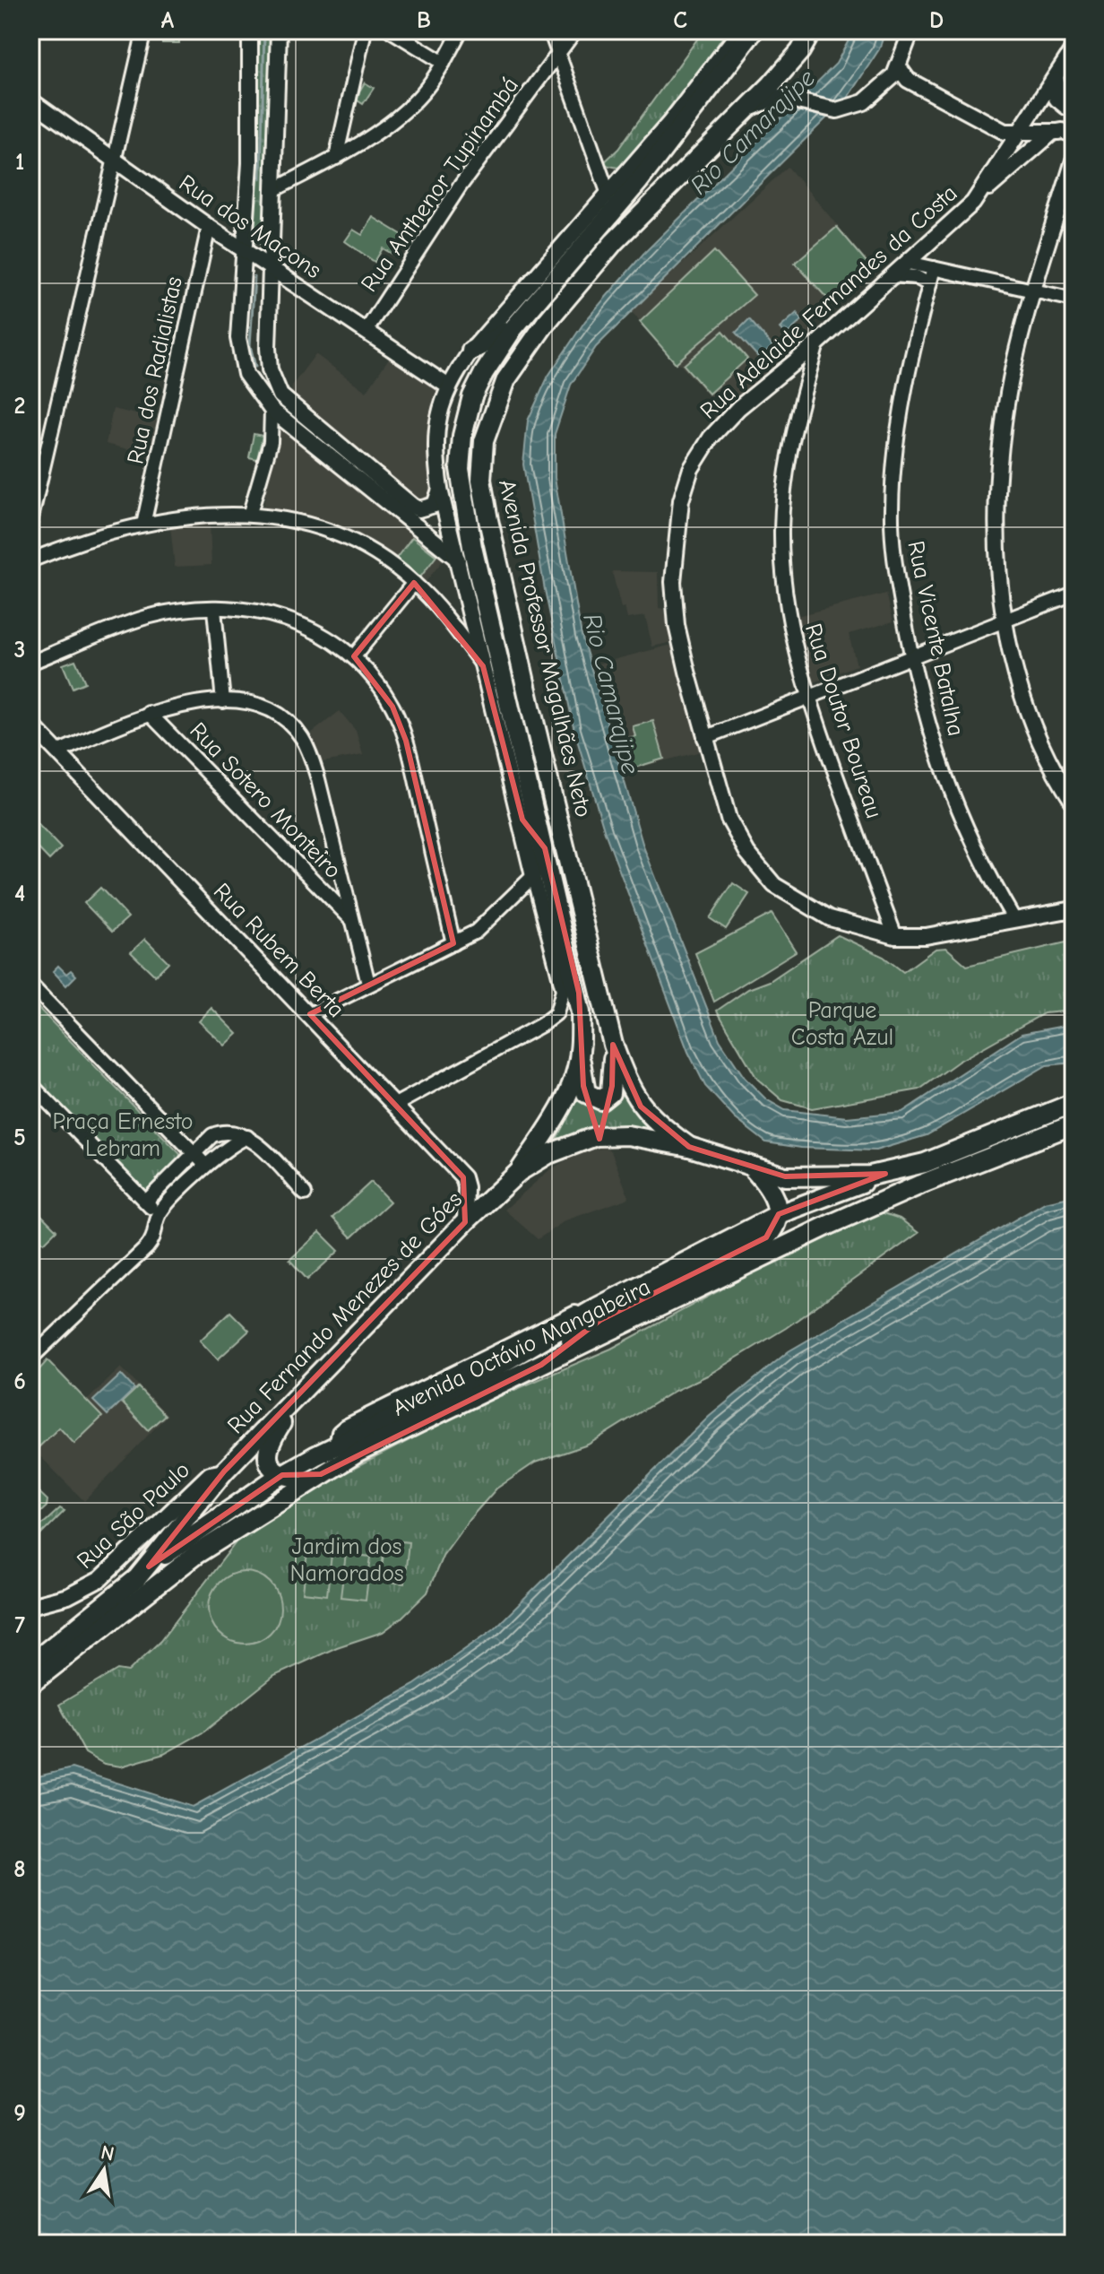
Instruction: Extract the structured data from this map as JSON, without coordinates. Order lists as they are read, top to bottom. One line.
{"streets":{"main road":["Avenida Professor Magalhães Neto","Rua Fernando Menezes de Góes","Avenida Octávio Mangabeira"],"street":["Rua Anthenor Tupinambá","Rua dos Maçons","Rua Adelaide Fernandes da Costa","Rua dos Radialistas","Rua Vicente Batalha","Rua Doutor Boureau","Rua Sotero Monteiro","Rua Rubem Berta","Rua São Paulo"]},"crossings":[["Rua Anthenor Tupinambá","Rua dos Maçons"],["Rua dos Maçons","Rua dos Radialistas"],["Rua dos Maçons","Avenida Professor Magalhães Neto"],["Rua Adelaide Fernandes da Costa","Rua Vicente Batalha"],["Rua Adelaide Fernandes da Costa","Rua Doutor Boureau"],["Avenida Professor Magalhães Neto","Rua Rubem Berta"],["Avenida Professor Magalhães Neto","Rua Fernando Menezes de Góes"],["Avenida Professor Magalhães Neto","Avenida Octávio Mangabeira"],["Rua Rubem Berta","Rua Fernando Menezes de Góes"],["Rua Fernando Menezes de Góes","Avenida Octávio Mangabeira"],["Rua Fernando Menezes de Góes","Rua São Paulo"]],"water":["Rio Camarajipe"],"parks":["Parque Costa Azul","Praça Ernesto Lebram","Jardim dos Namorados"],"north":"top","grid":{"columns":["A","B","C","D"],"rows":["1","2","3","4","5","6","7","8","9"]}}
